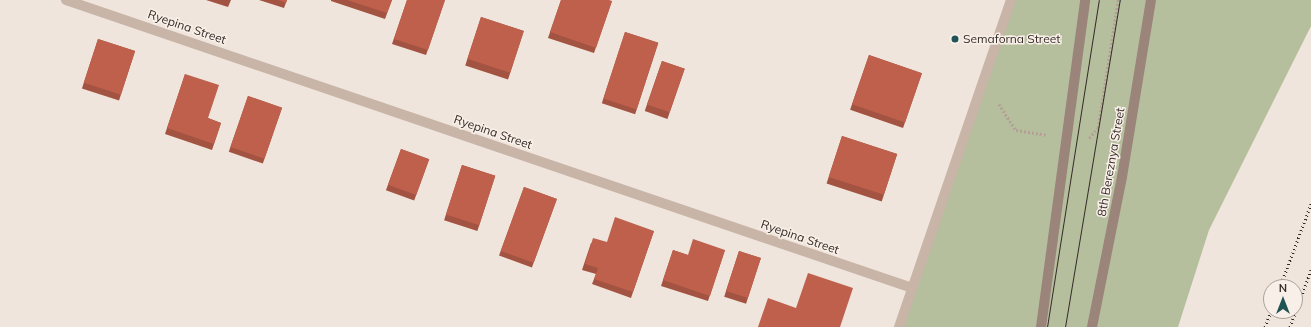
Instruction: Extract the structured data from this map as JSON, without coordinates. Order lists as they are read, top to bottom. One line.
{"streets":{"main road":["8th Bereznya Street"],"street":["Ryepina Street"]},"places":["Semaforna Street"],"north":"top"}
